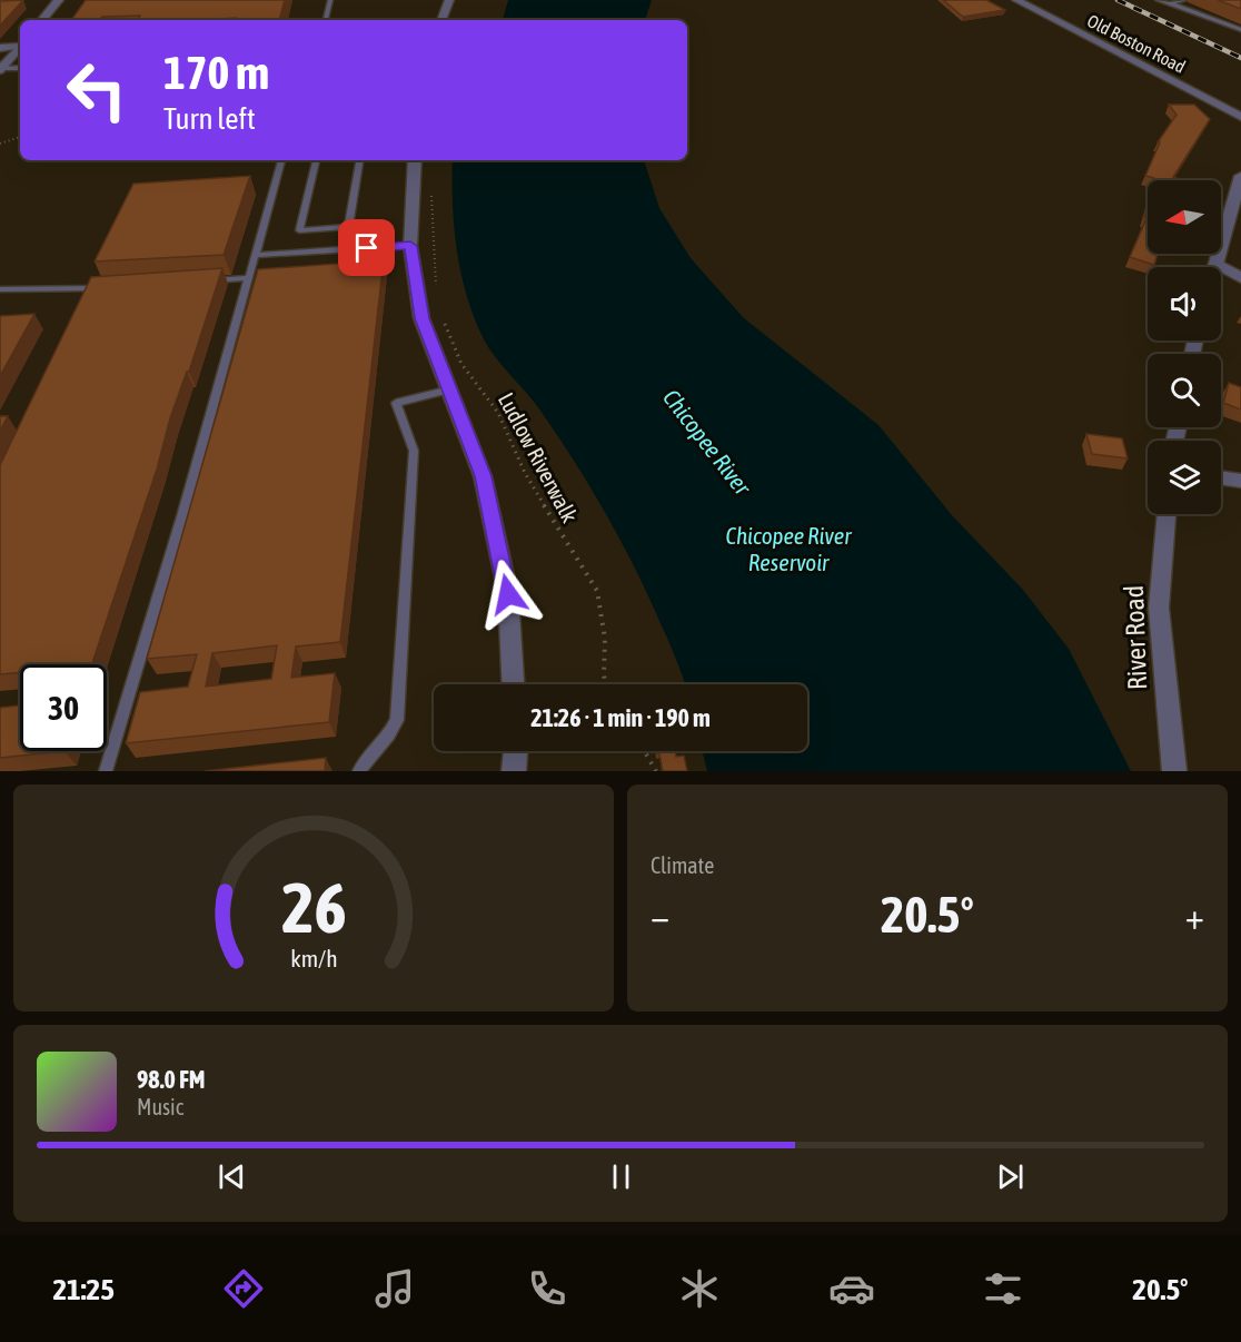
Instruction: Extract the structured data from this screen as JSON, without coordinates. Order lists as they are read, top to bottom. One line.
{"streets":{"street":["Old Boston Road","River Road"],"path":["Ludlow Riverwalk"]},"water":["Chicopee River","Chicopee River Reservoir"],"north":"left","page":{"turn":["170 m","Turn left"],"limit":"30","trip":"21:26 · 1 min · 190 m","tile":"Climate","heat":["−","20.5°","+"],"song":["98.0 FM","Music"],"tabs":["21:25","20.5°"],"gauge":["26","km/h"]}}
